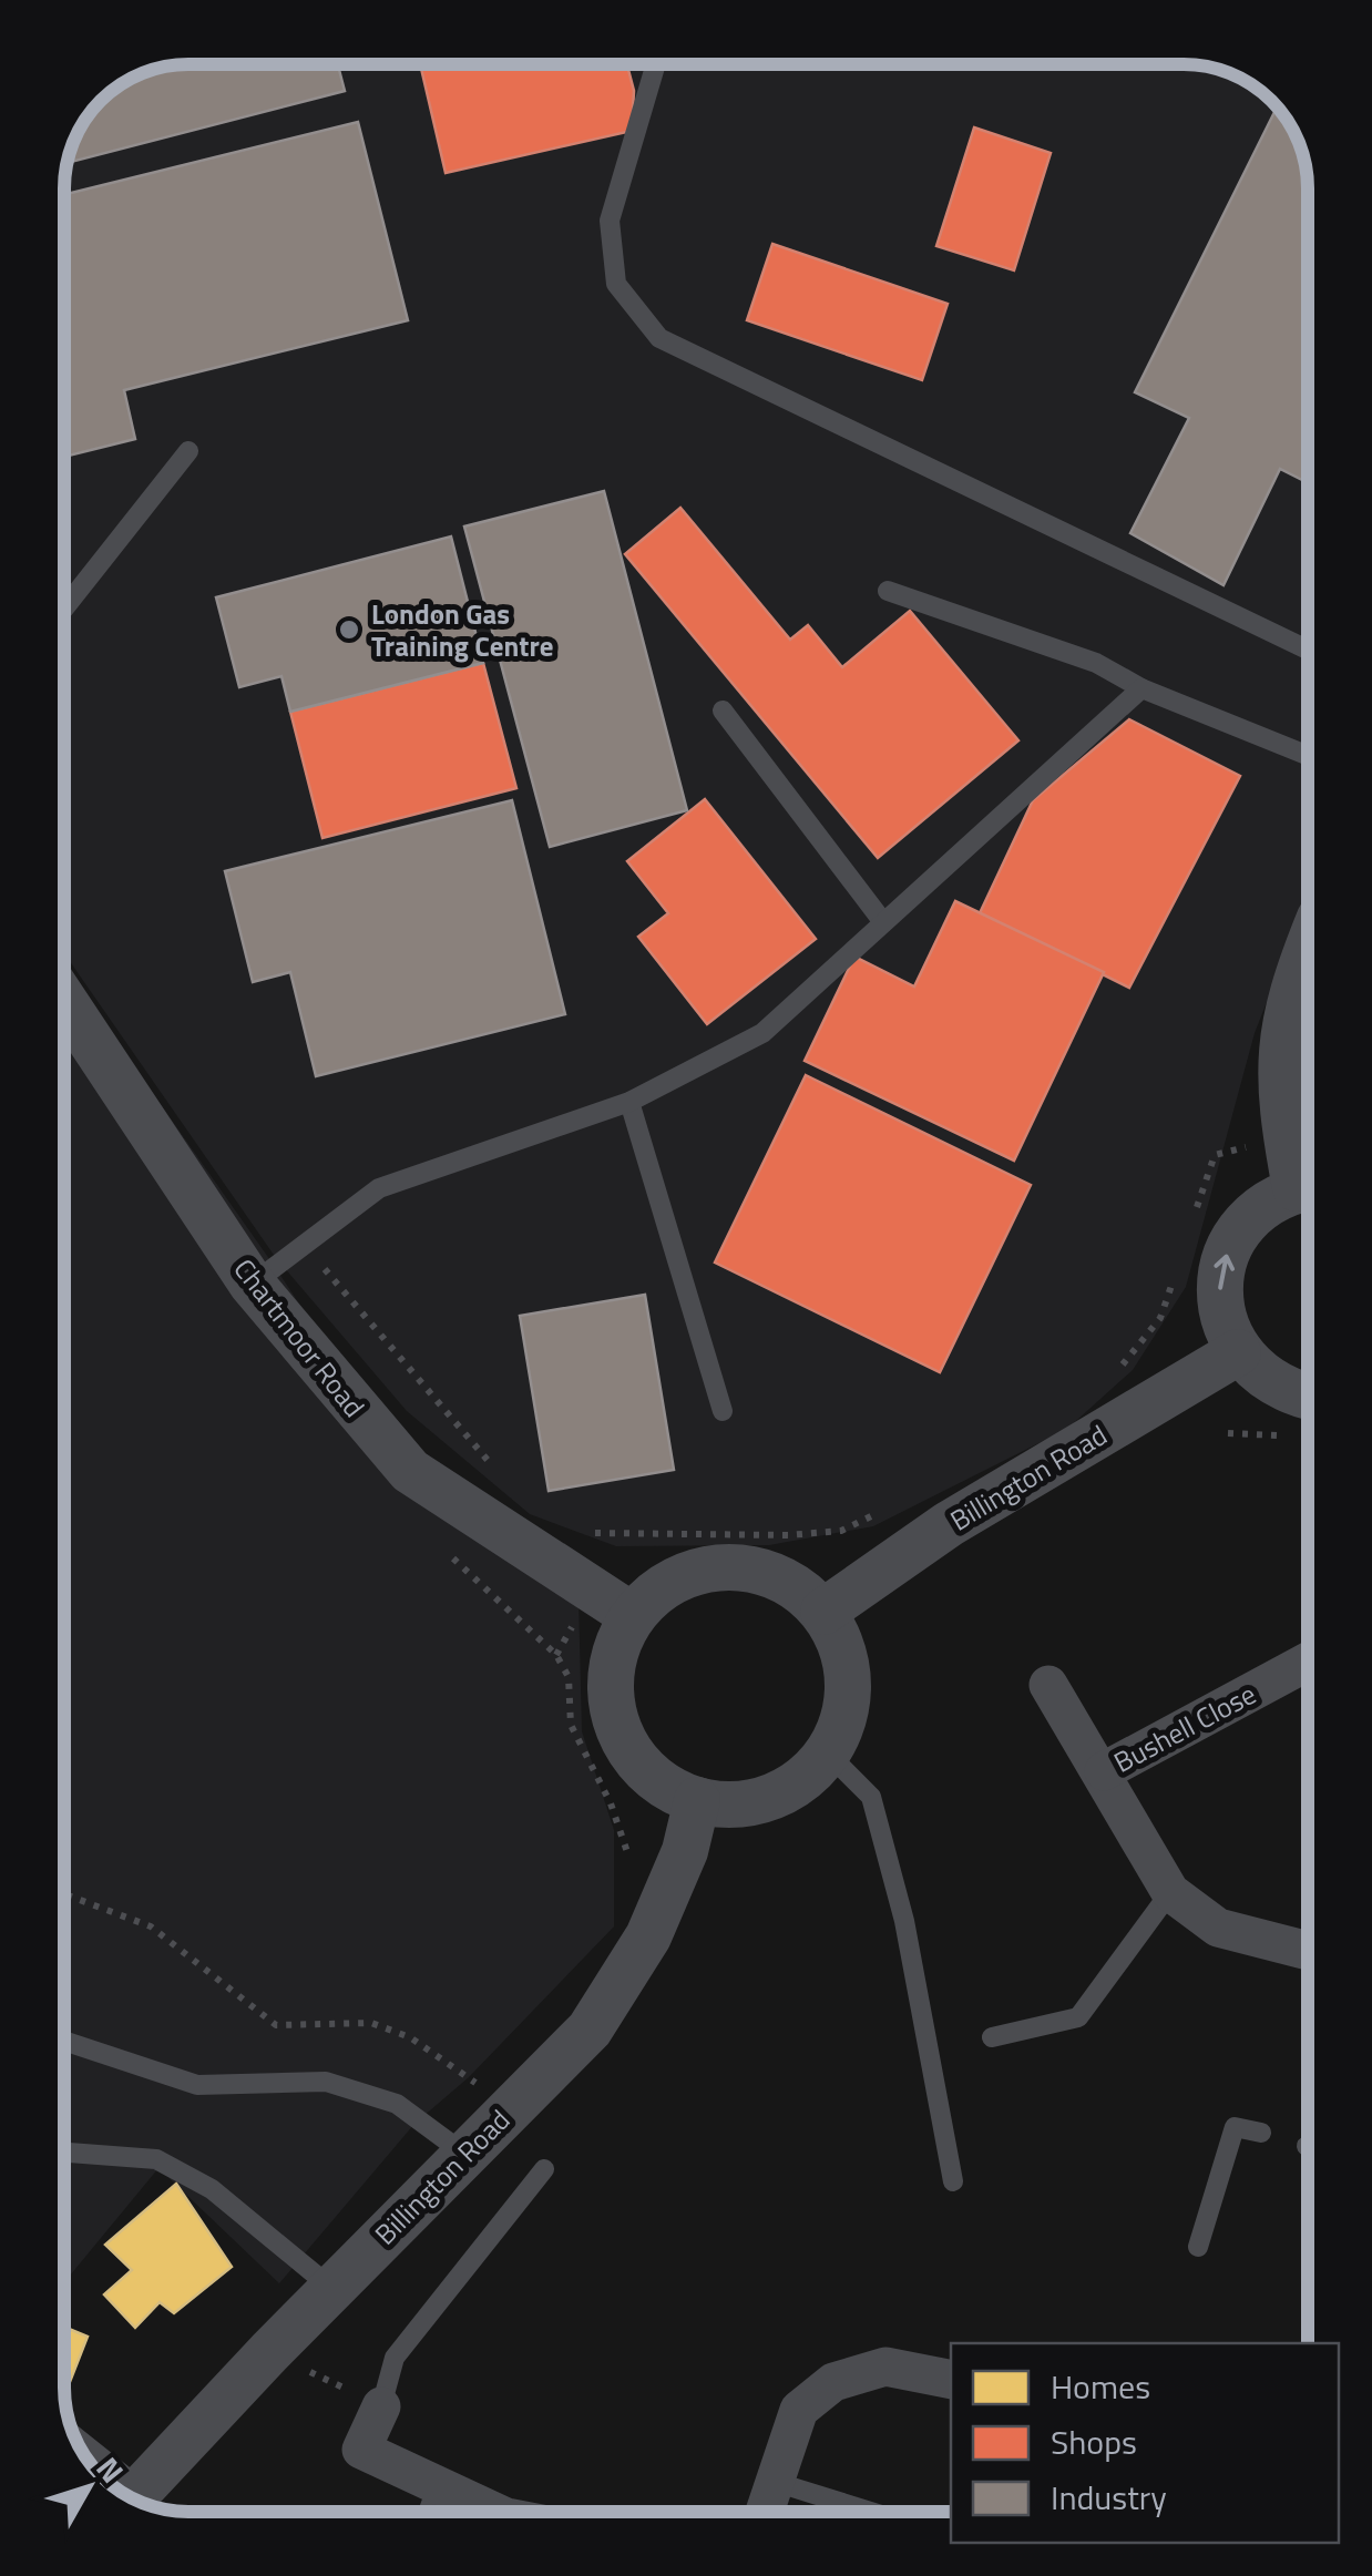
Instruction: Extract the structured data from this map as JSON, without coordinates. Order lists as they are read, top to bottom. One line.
{"streets":{"street":["Chartmoor Road","Billington Road","Bushell Close"]},"crossings":[["Chartmoor Road","Billington Road"]],"places":["London Gas Training Centre"],"legend":["Homes","Shops","Industry"],"north":"top right"}
